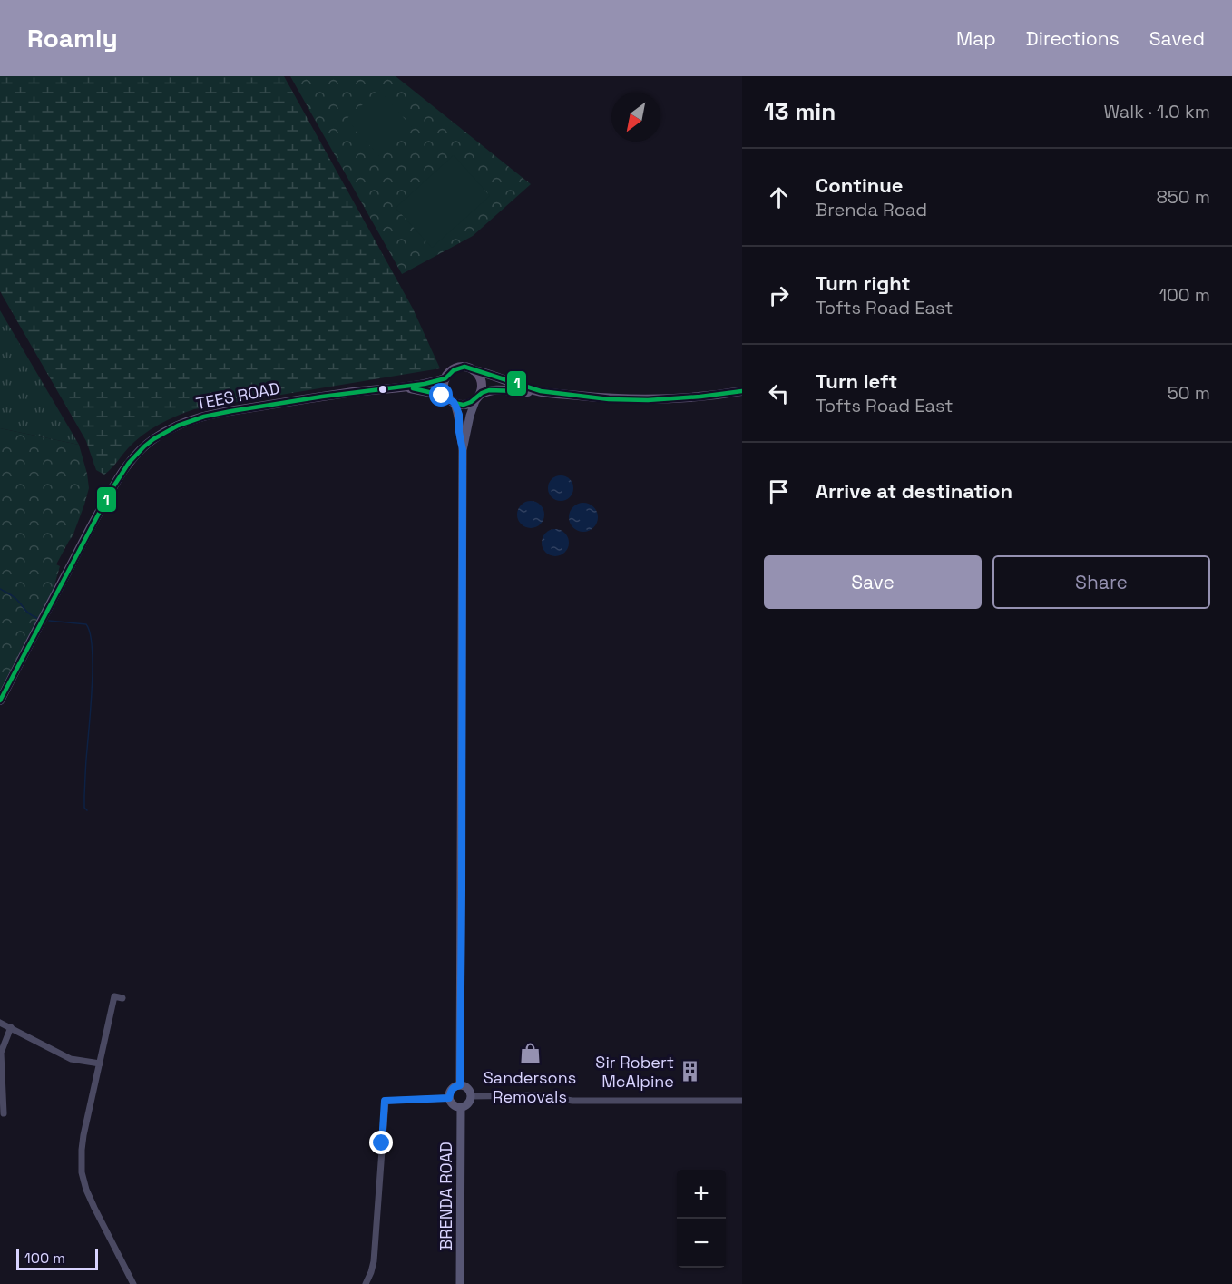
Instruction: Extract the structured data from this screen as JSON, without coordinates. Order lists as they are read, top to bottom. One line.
{"streets":{"main road":["TEES ROAD","BRENDA ROAD"]},"places":{"shop":["Sandersons Removals"],"building":["Sir Robert McAlpine"]},"lines":["transit line 1"],"scale_bar":"100 m","north":"bottom left","page":{"header":"Roamly","nav":["Map","Directions","Saved"],"heading":["13 min","Walk · 1.0 km"],"list":[["Continue","Brenda Road","850 m"],["Turn right","Tofts Road East","100 m"],["Turn left","Tofts Road East","50 m"],"Arrive at destination"],"buttons":["Save","Share"],"map_buttons":["+","−"],"scale":"100 m"}}
